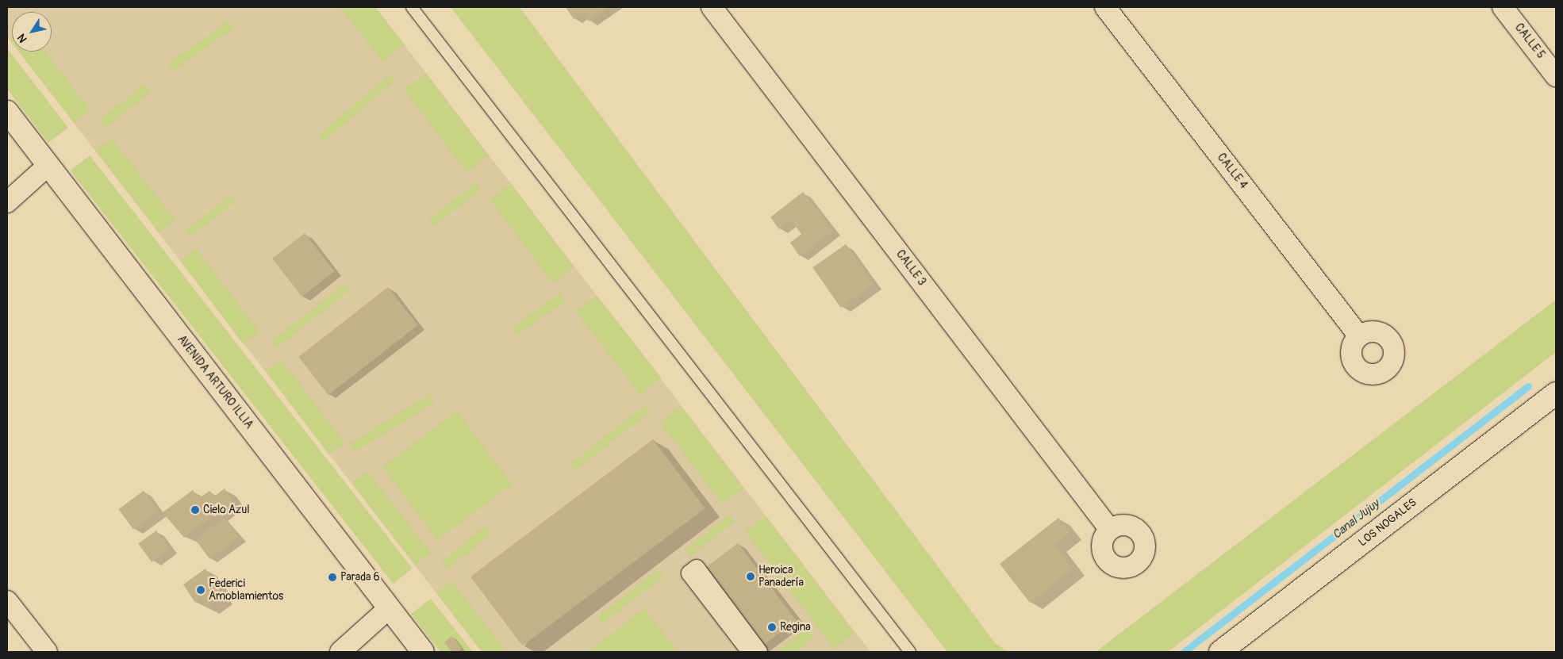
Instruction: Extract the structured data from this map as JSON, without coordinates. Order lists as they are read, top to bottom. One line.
{"streets":{"main road":["AVENIDA ARTURO ILLIA","LOS NOGALES"],"street":["CALLE 5","CALLE 4","CALLE 3"]},"water":["Canal Jujuy"],"places":["Cielo Azul","Heroica Panadería","Parada 6","Federici Amoblamientos","Regina"],"north":"bottom left"}
